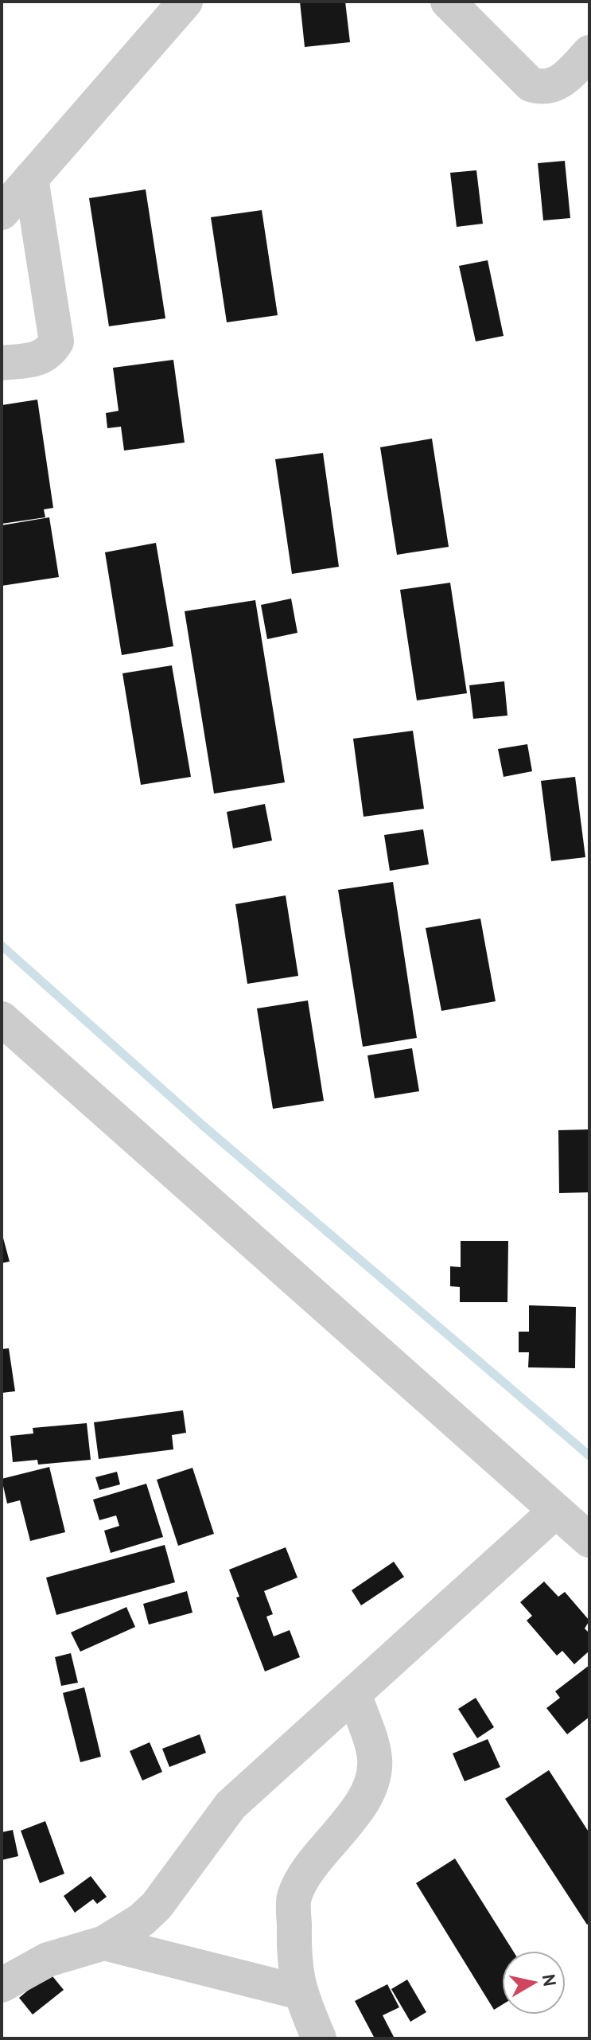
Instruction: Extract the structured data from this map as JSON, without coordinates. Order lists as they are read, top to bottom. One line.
{"north":"right"}
